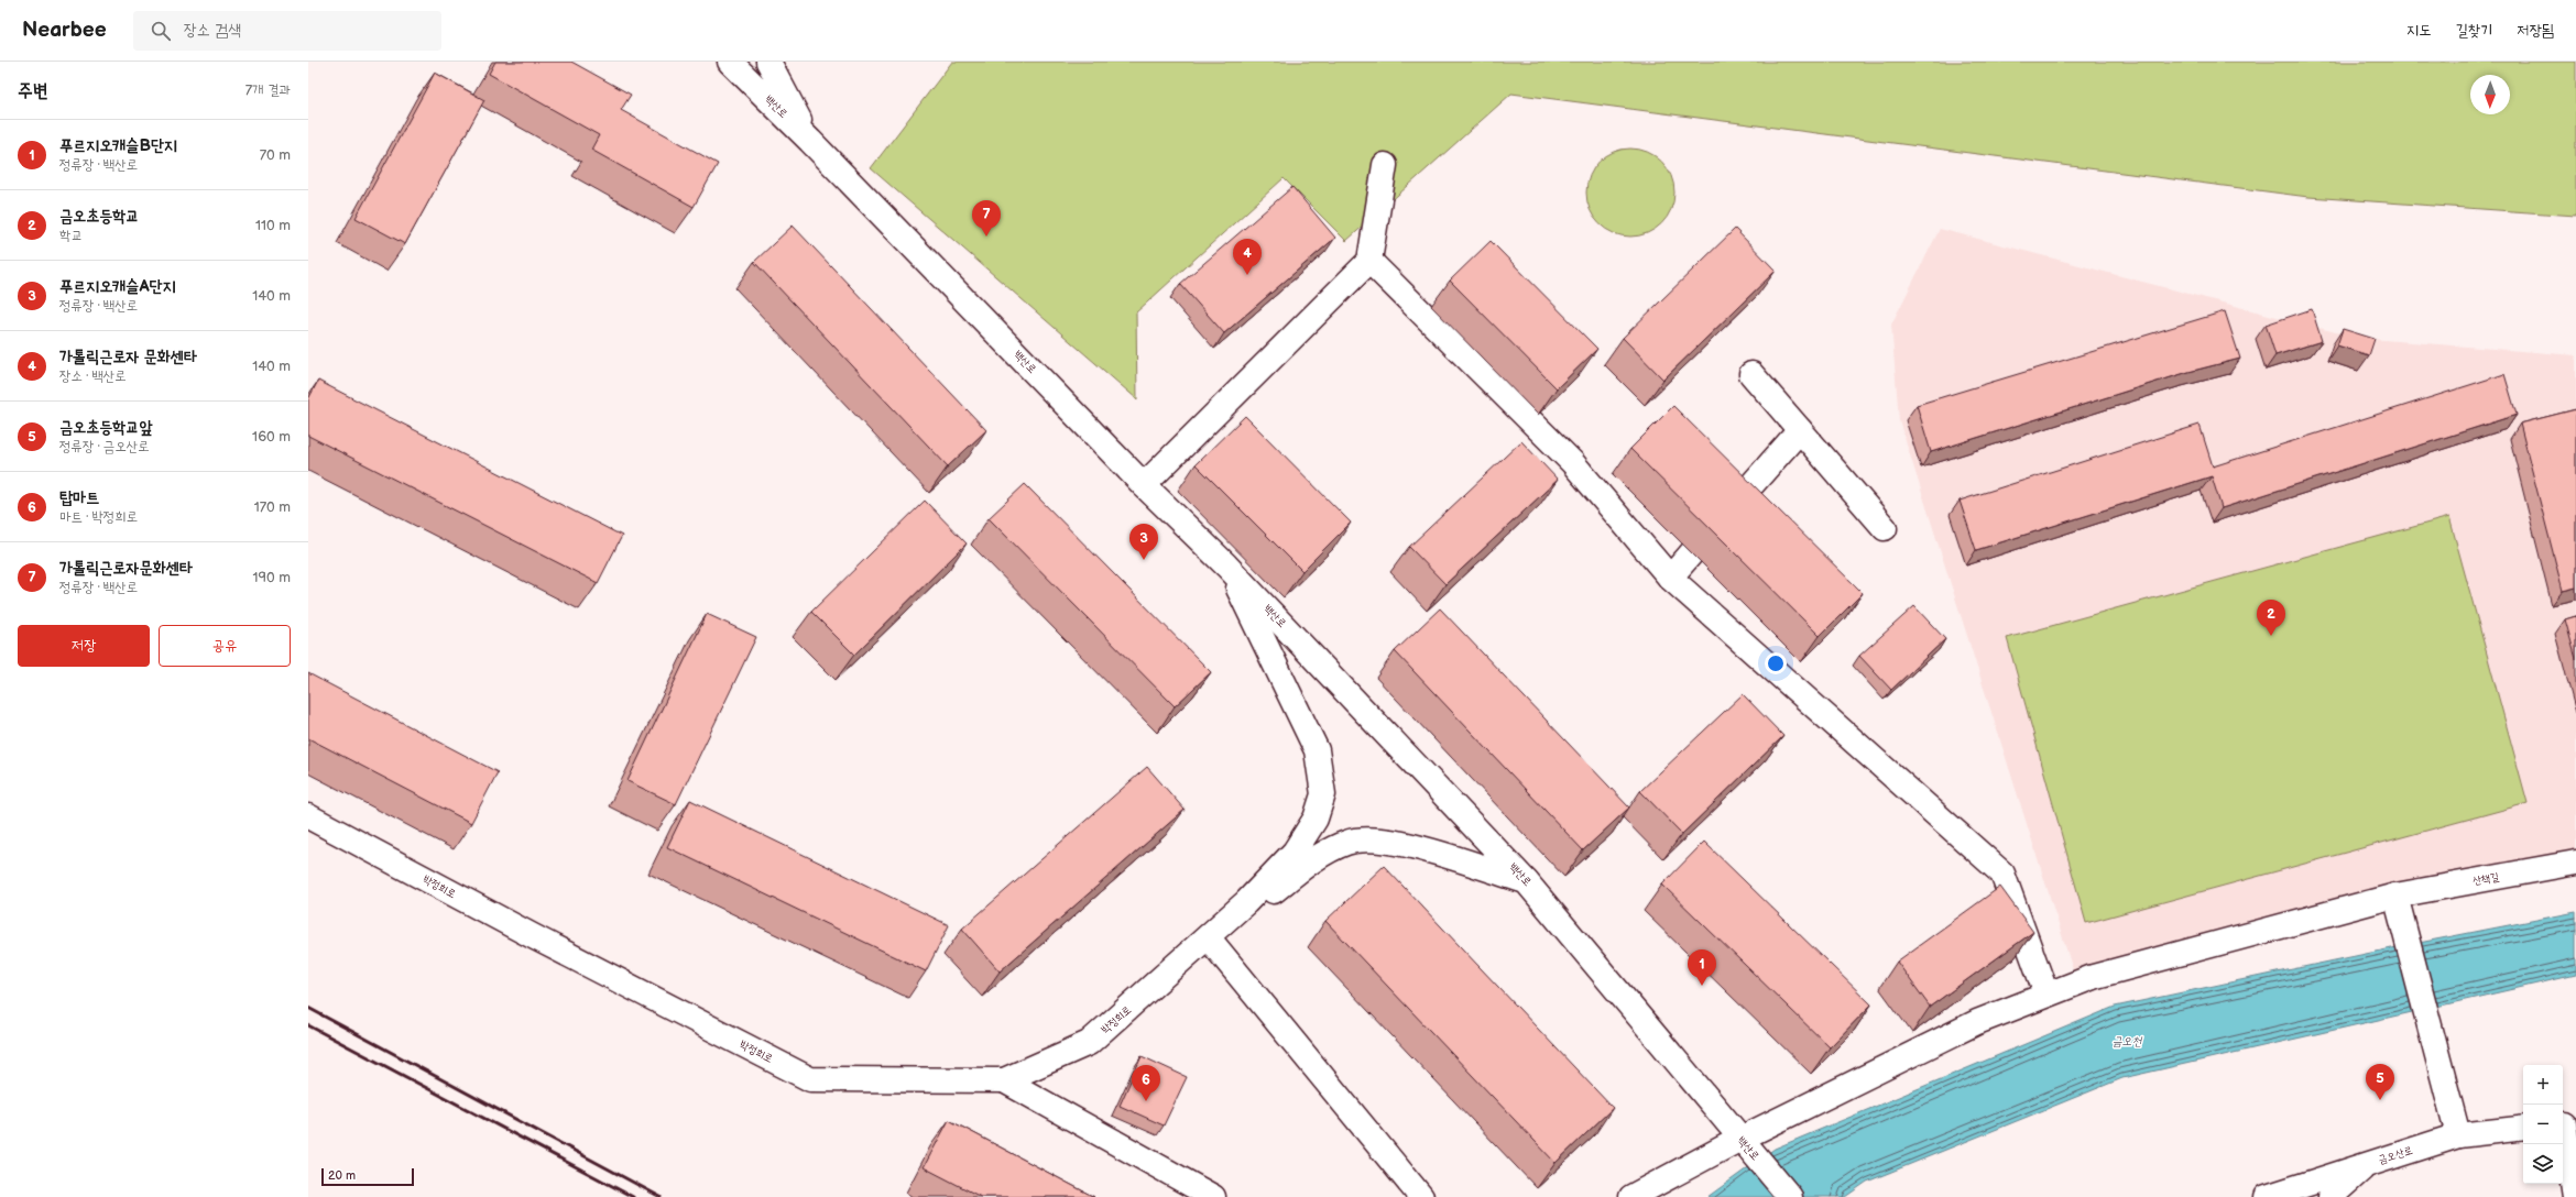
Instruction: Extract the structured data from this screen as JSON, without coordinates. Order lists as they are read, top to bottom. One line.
{"streets":{"street":["백산로","산책길","박정희로","금오산로"]},"crossings":[["백산로","산책길"]],"water":["금오천"],"scale_bar":"20 m","north":"bottom","page":{"header":"Nearbee","search":"장소 검색","nav":["지도","길찾기","저장됨"],"heading":["주변","7개 결과"],"list":[{"mark":"1","name":"푸르지오캐슬B단지","note":"정류장 · 백산로","value":"70 m"},{"mark":"2","name":"금오초등학교","note":"학교","value":"110 m"},{"mark":"3","name":"푸르지오캐슬A단지","note":"정류장 · 백산로","value":"140 m"},{"mark":"4","name":"가톨릭근로자 문화센타","note":"장소 · 백산로","value":"140 m"},{"mark":"5","name":"금오초등학교앞","note":"정류장 · 금오산로","value":"160 m"},{"mark":"6","name":"탑마트","note":"마트 · 박정희로","value":"170 m"},{"mark":"7","name":"가톨릭근로자문화센타","note":"정류장 · 백산로","value":"190 m"}],"pins":["7","4","3","2","1","5","6"],"buttons":["저장","공유"],"map_buttons":["+","−"],"scale":"20 m"}}
